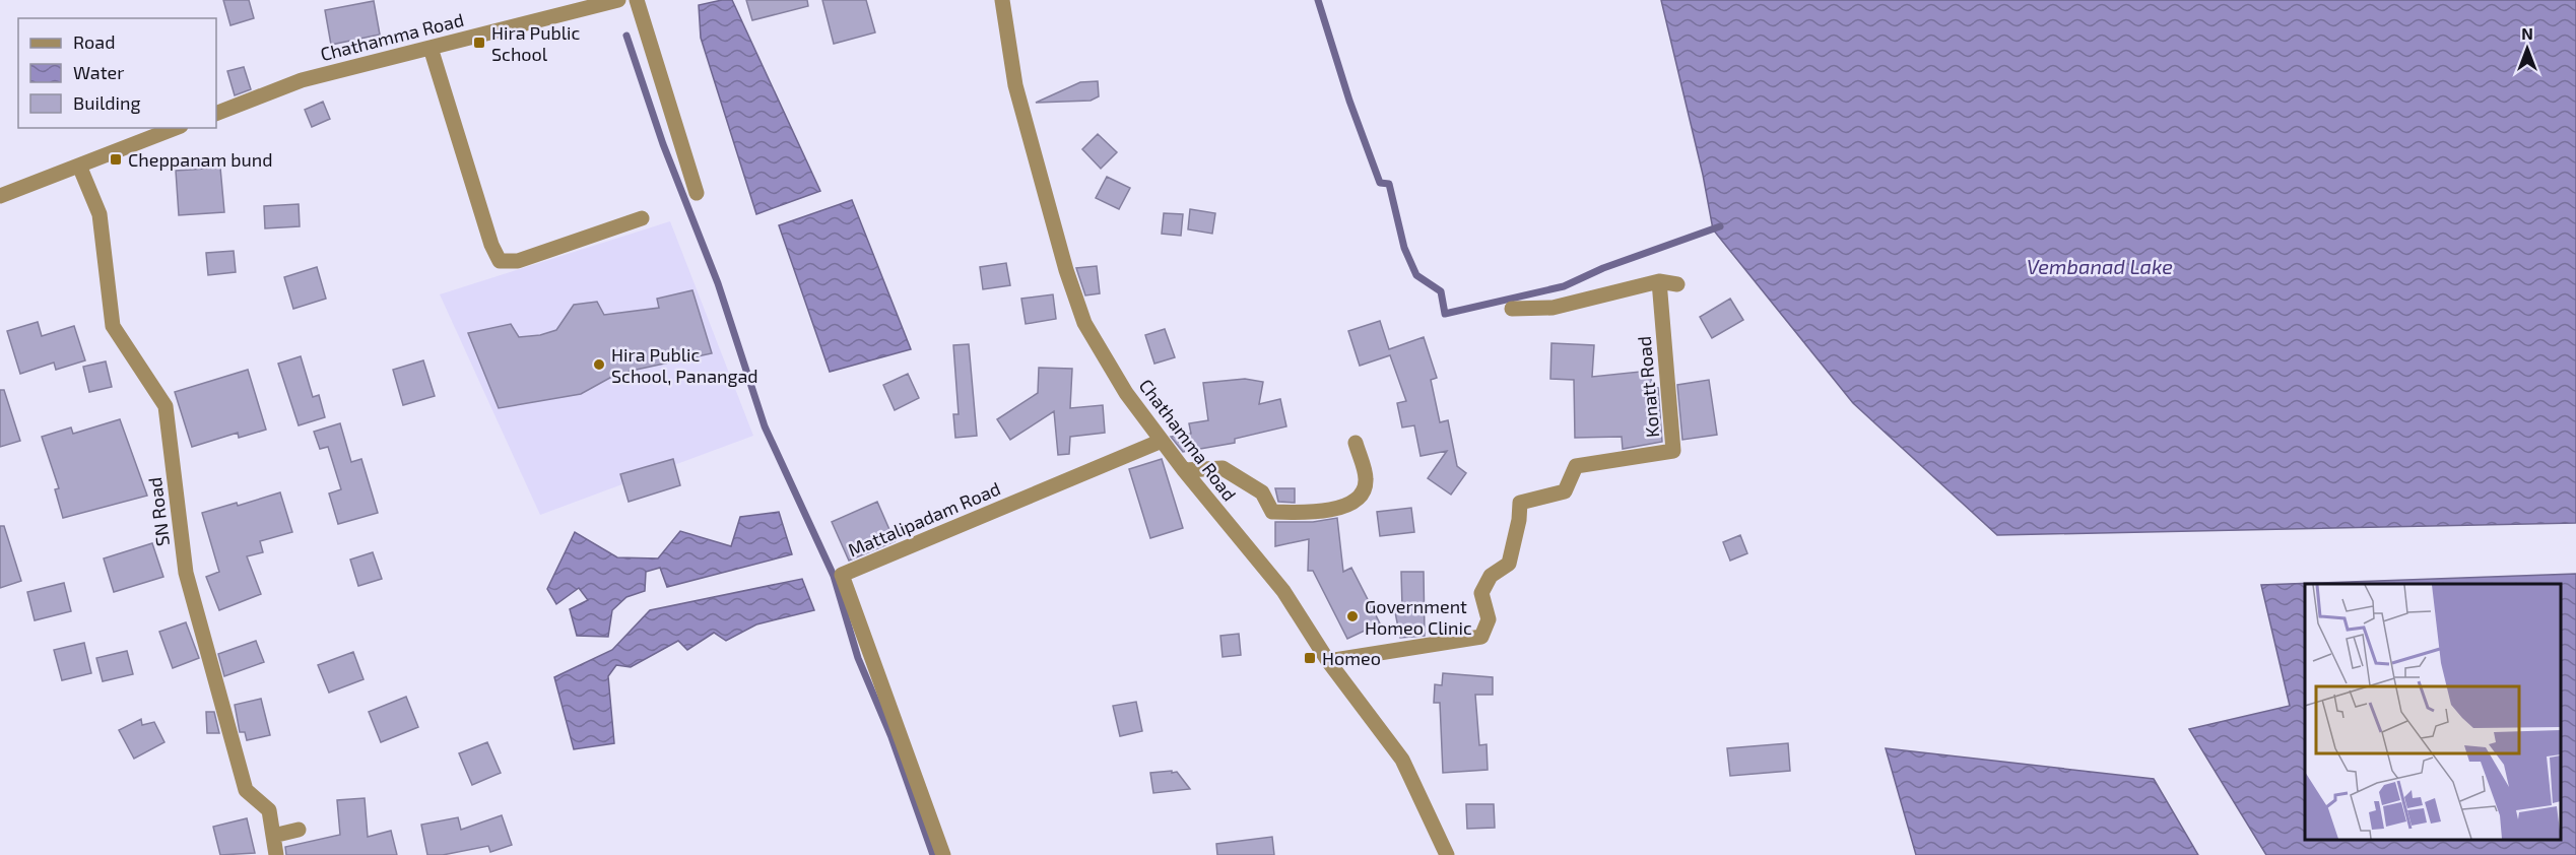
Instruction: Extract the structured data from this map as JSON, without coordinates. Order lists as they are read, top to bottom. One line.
{"streets":{"street":["Chathamma Road","Konatt Road","SN Road","Mattalipadam Road"]},"crossings":[["Chathamma Road","Konatt Road"],["Chathamma Road","Mattalipadam Road"]],"water":["Vembanad Lake"],"places":{"transit":["Hira Public School","Cheppanam bund","Homeo"],"other":["Hira Public School, Panangad","Government Homeo Clinic"]},"legend":["Road","Water","Building"],"north":"top"}
